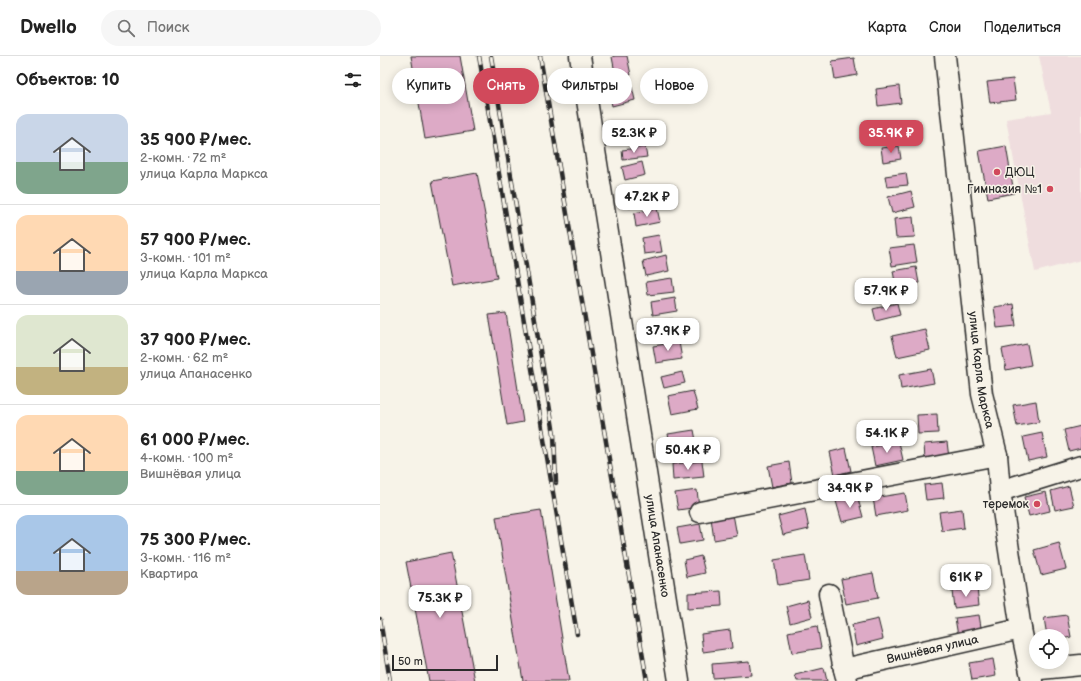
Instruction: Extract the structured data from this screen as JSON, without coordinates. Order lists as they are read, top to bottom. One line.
{"streets":{"street":["улица Карла Маркса","улица Апанасенко","Вишнёвая улица"]},"crossings":[["улица Карла Маркса","Вишнёвая улица"]],"places":["ДЮЦ","Гимназия №1","теремок"],"scale_bar":"50 m","page":{"header":"Dwello","search":"Поиск","nav":["Карта","Слои","Поделиться"],"heading":"Объектов: 10","chip":["Купить","Снять","Фильтры","Новое"],"list":[{"name":"35 900 ₽/мес.","note":"2-комн. · 72 m² · улица Карла Маркса"},{"name":"57 900 ₽/мес.","note":"3-комн. · 101 m² · улица Карла Маркса"},{"name":"37 900 ₽/мес.","note":"2-комн. · 62 m² · улица Апанасенко"},{"name":"61 000 ₽/мес.","note":"4-комн. · 100 m² · Вишнёвая улица"},{"name":"75 300 ₽/мес.","note":"3-комн. · 116 m² · Квартира"}],"price":["52.3K ₽","35.9K ₽","47.2K ₽","57.9K ₽","37.9K ₽","54.1K ₽","50.4K ₽","34.9K ₽","61K ₽","75.3K ₽"],"scale":"50 m"}}
